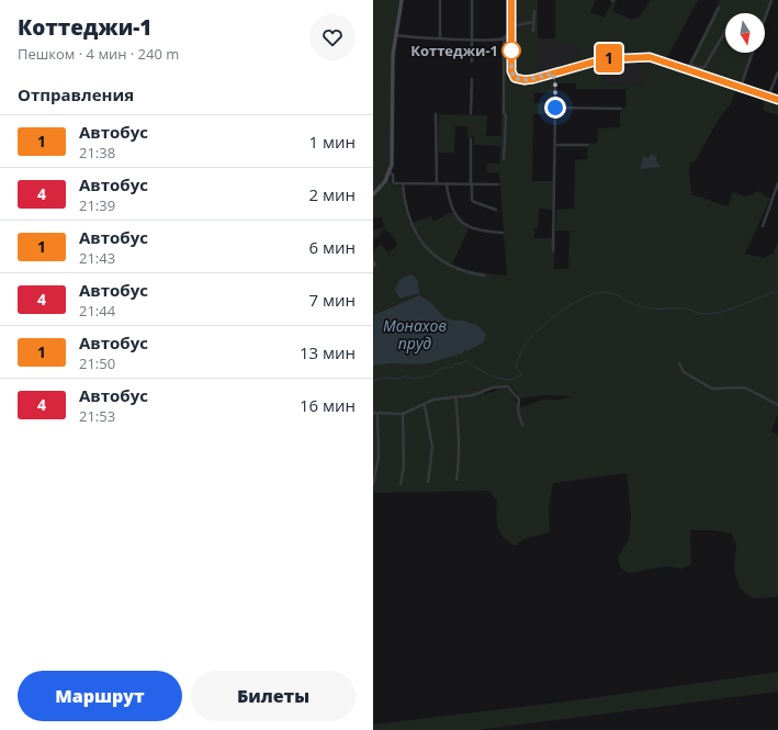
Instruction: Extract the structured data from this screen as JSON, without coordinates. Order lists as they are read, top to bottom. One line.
{"water":["Монахов пруд"],"places":["Коттеджи-1"],"lines":["bus line 1"],"north":"bottom","page":{"heading":[["Коттеджи-1","Пешком · 4 мин · 240 m"],"Отправления"],"on_map":"1","list":[{"mark":"1","name":"Автобус","note":"21:38","value":"1 мин"},{"mark":"4","name":"Автобус","note":"21:39","value":"2 мин"},{"mark":"1","name":"Автобус","note":"21:43","value":"6 мин"},{"mark":"4","name":"Автобус","note":"21:44","value":"7 мин"},{"mark":"1","name":"Автобус","note":"21:50","value":"13 мин"},{"mark":"4","name":"Автобус","note":"21:53","value":"16 мин"}],"buttons":["Маршрут","Билеты"]}}
